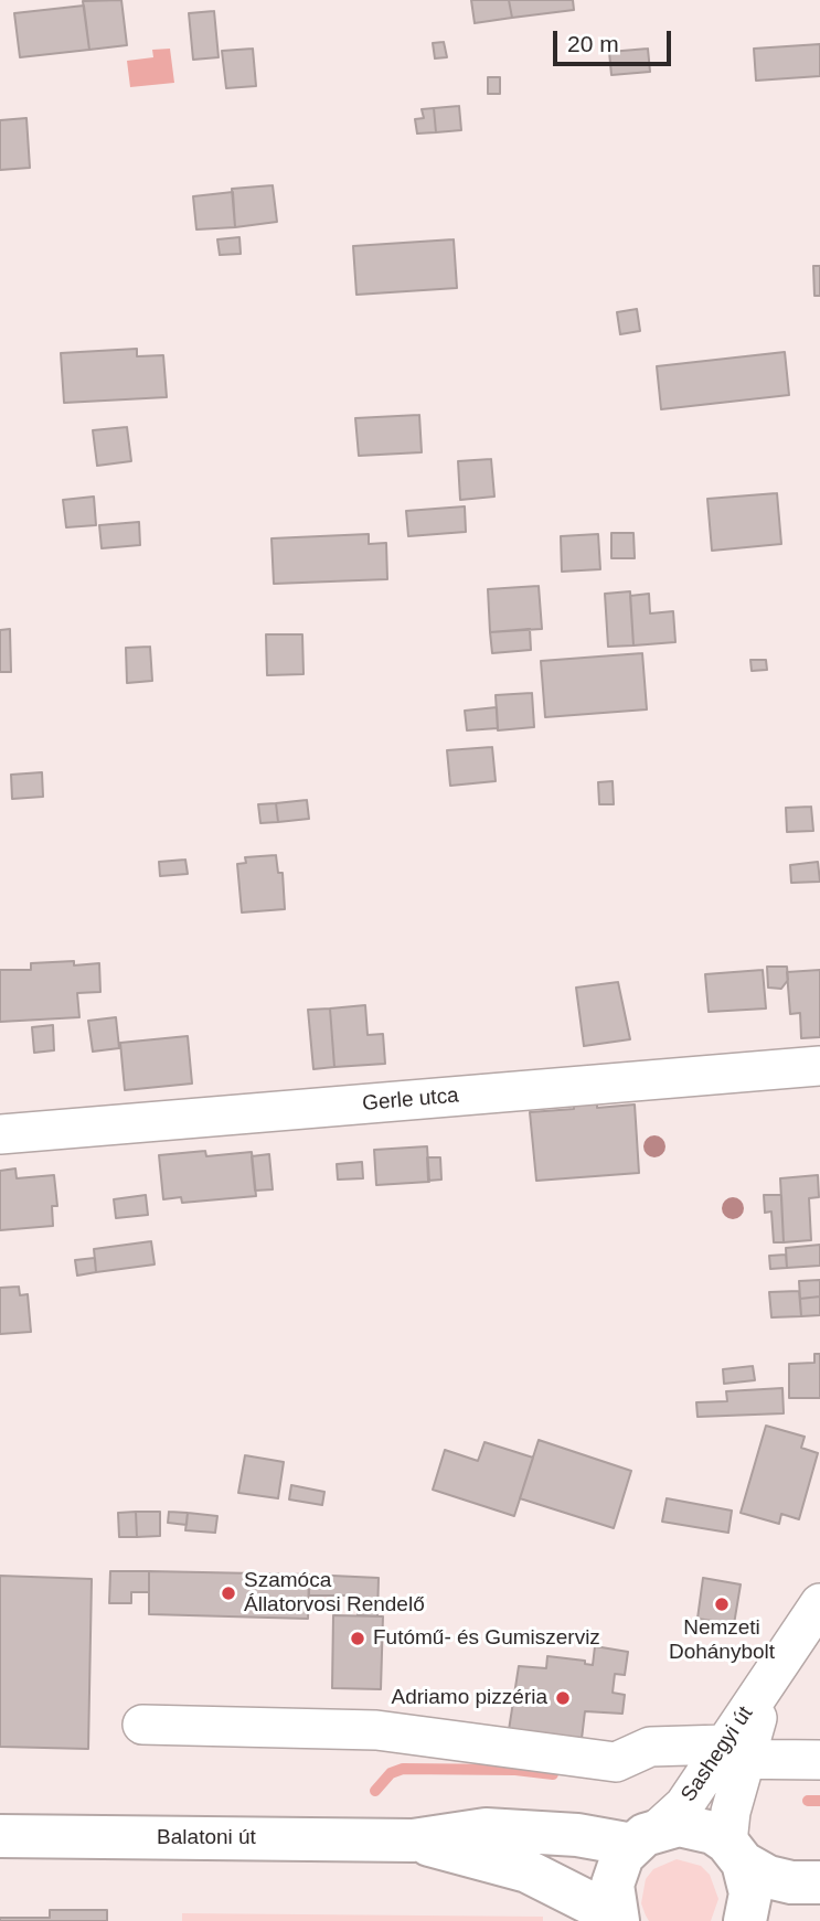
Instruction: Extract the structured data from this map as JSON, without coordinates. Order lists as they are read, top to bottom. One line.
{"streets":{"main road":["Balatoni út"],"street":["Gerle utca","Sashegyi út"]},"crossings":[["Sashegyi út","Balatoni út"]],"places":["Szamóca Állatorvosi Rendelő","Nemzeti Dohánybolt","Futómű- és Gumiszerviz","Adriamo pizzéria"],"scale_bar":"20 m"}
